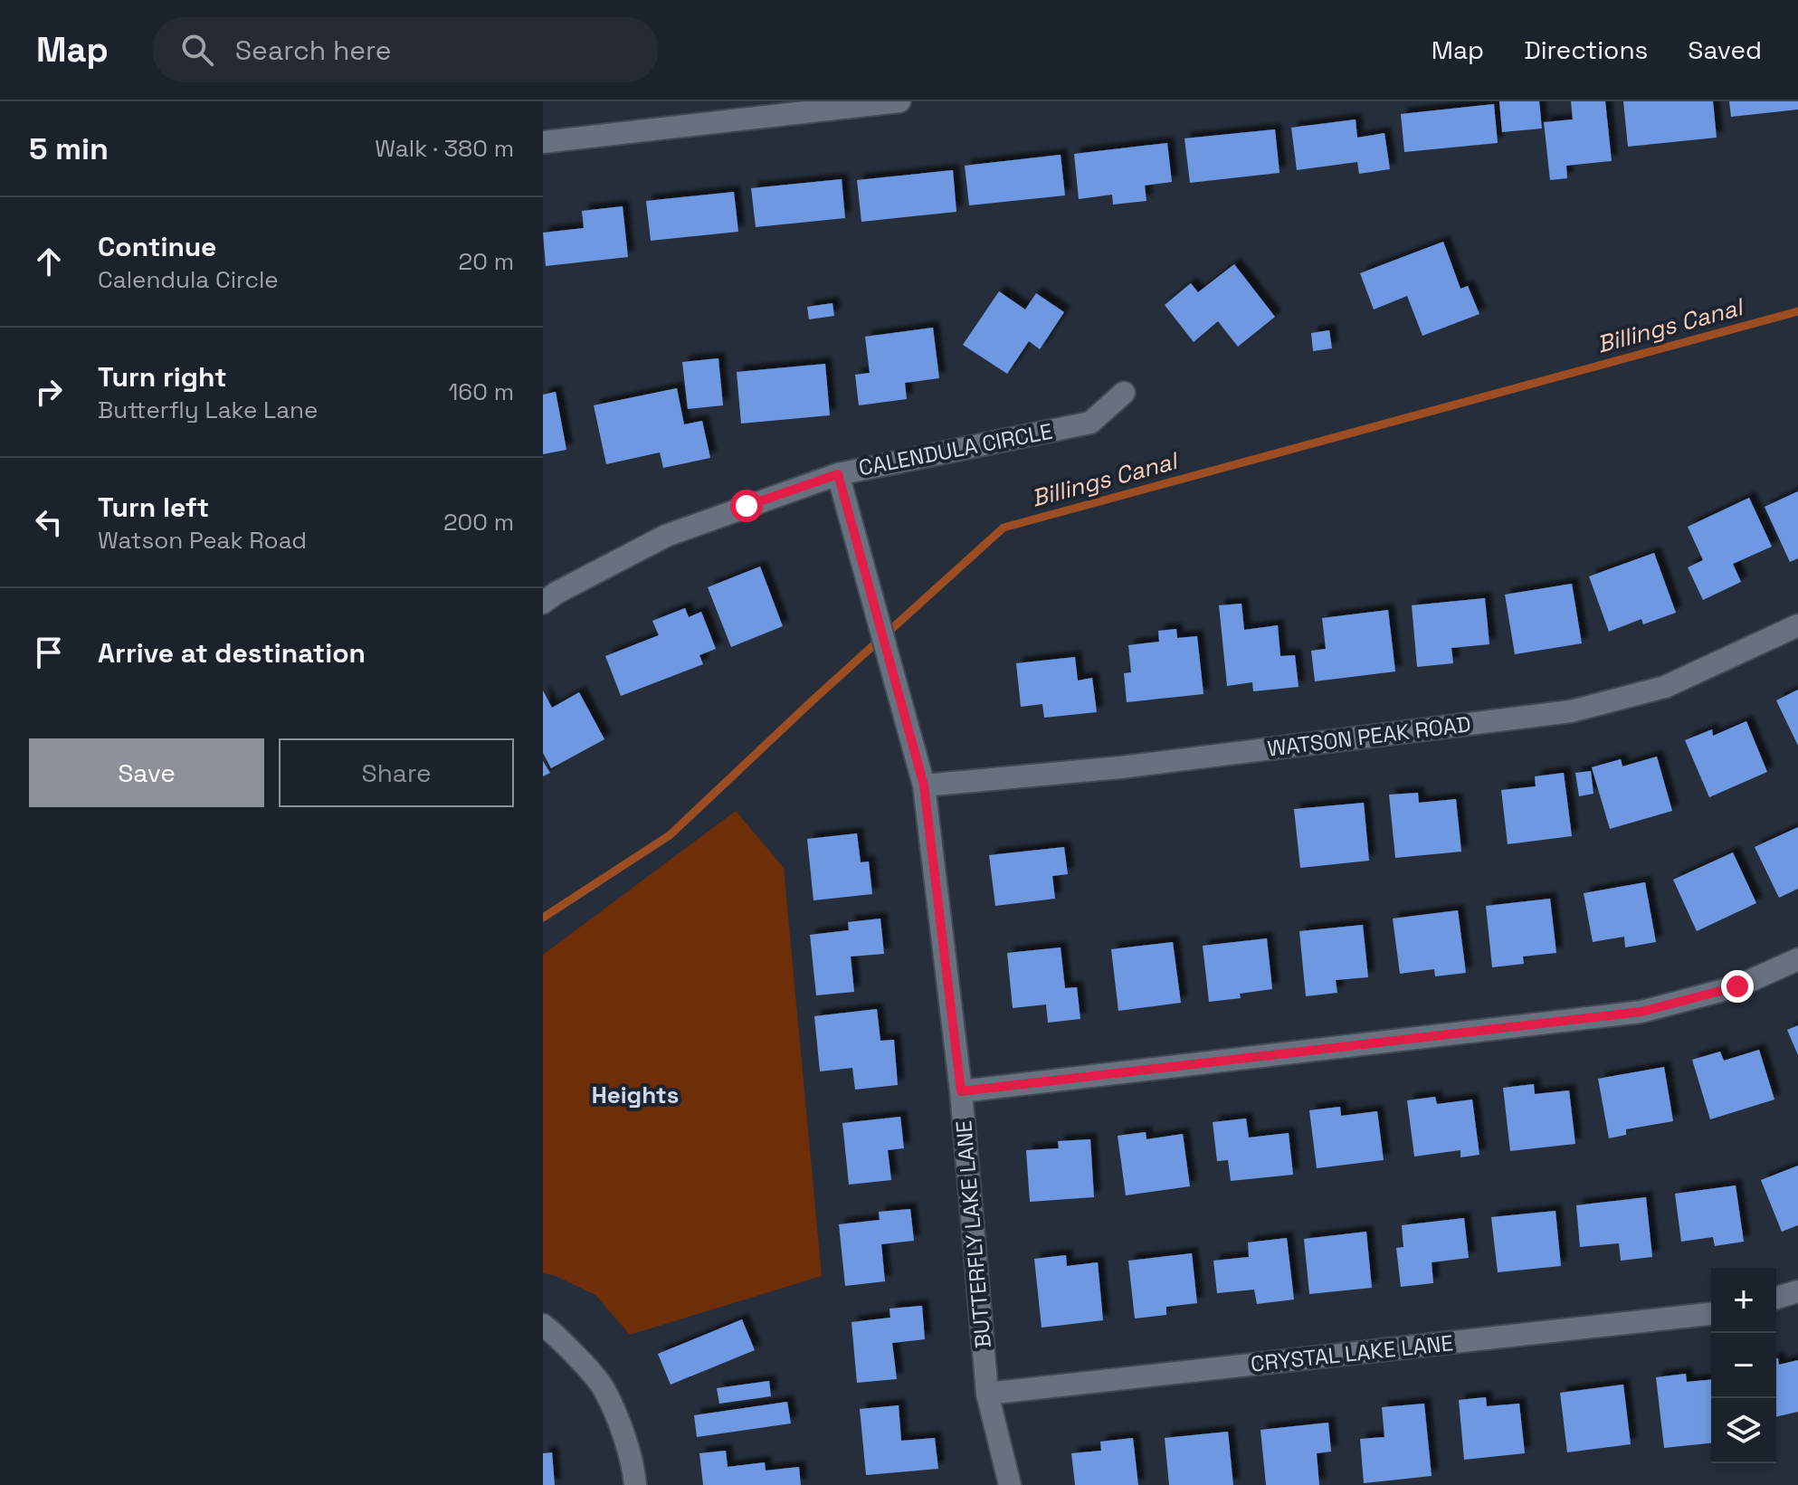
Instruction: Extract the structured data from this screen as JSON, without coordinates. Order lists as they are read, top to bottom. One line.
{"streets":{"street":["CALENDULA CIRCLE","WATSON PEAK ROAD","BUTTERFLY LAKE LANE","CRYSTAL LAKE LANE"]},"crossings":[["CALENDULA CIRCLE","BUTTERFLY LAKE LANE"],["WATSON PEAK ROAD","BUTTERFLY LAKE LANE"],["BUTTERFLY LAKE LANE","CRYSTAL LAKE LANE"]],"districts":["Heights"],"water":["Billings Canal"],"page":{"header":"Map","search":"Search here","nav":["Map","Directions","Saved"],"heading":["5 min","Walk · 380 m"],"list":[["Continue","Calendula Circle","20 m"],["Turn right","Butterfly Lake Lane","160 m"],["Turn left","Watson Peak Road","200 m"],"Arrive at destination"],"buttons":["Save","Share"],"map_buttons":["+","−"]}}
